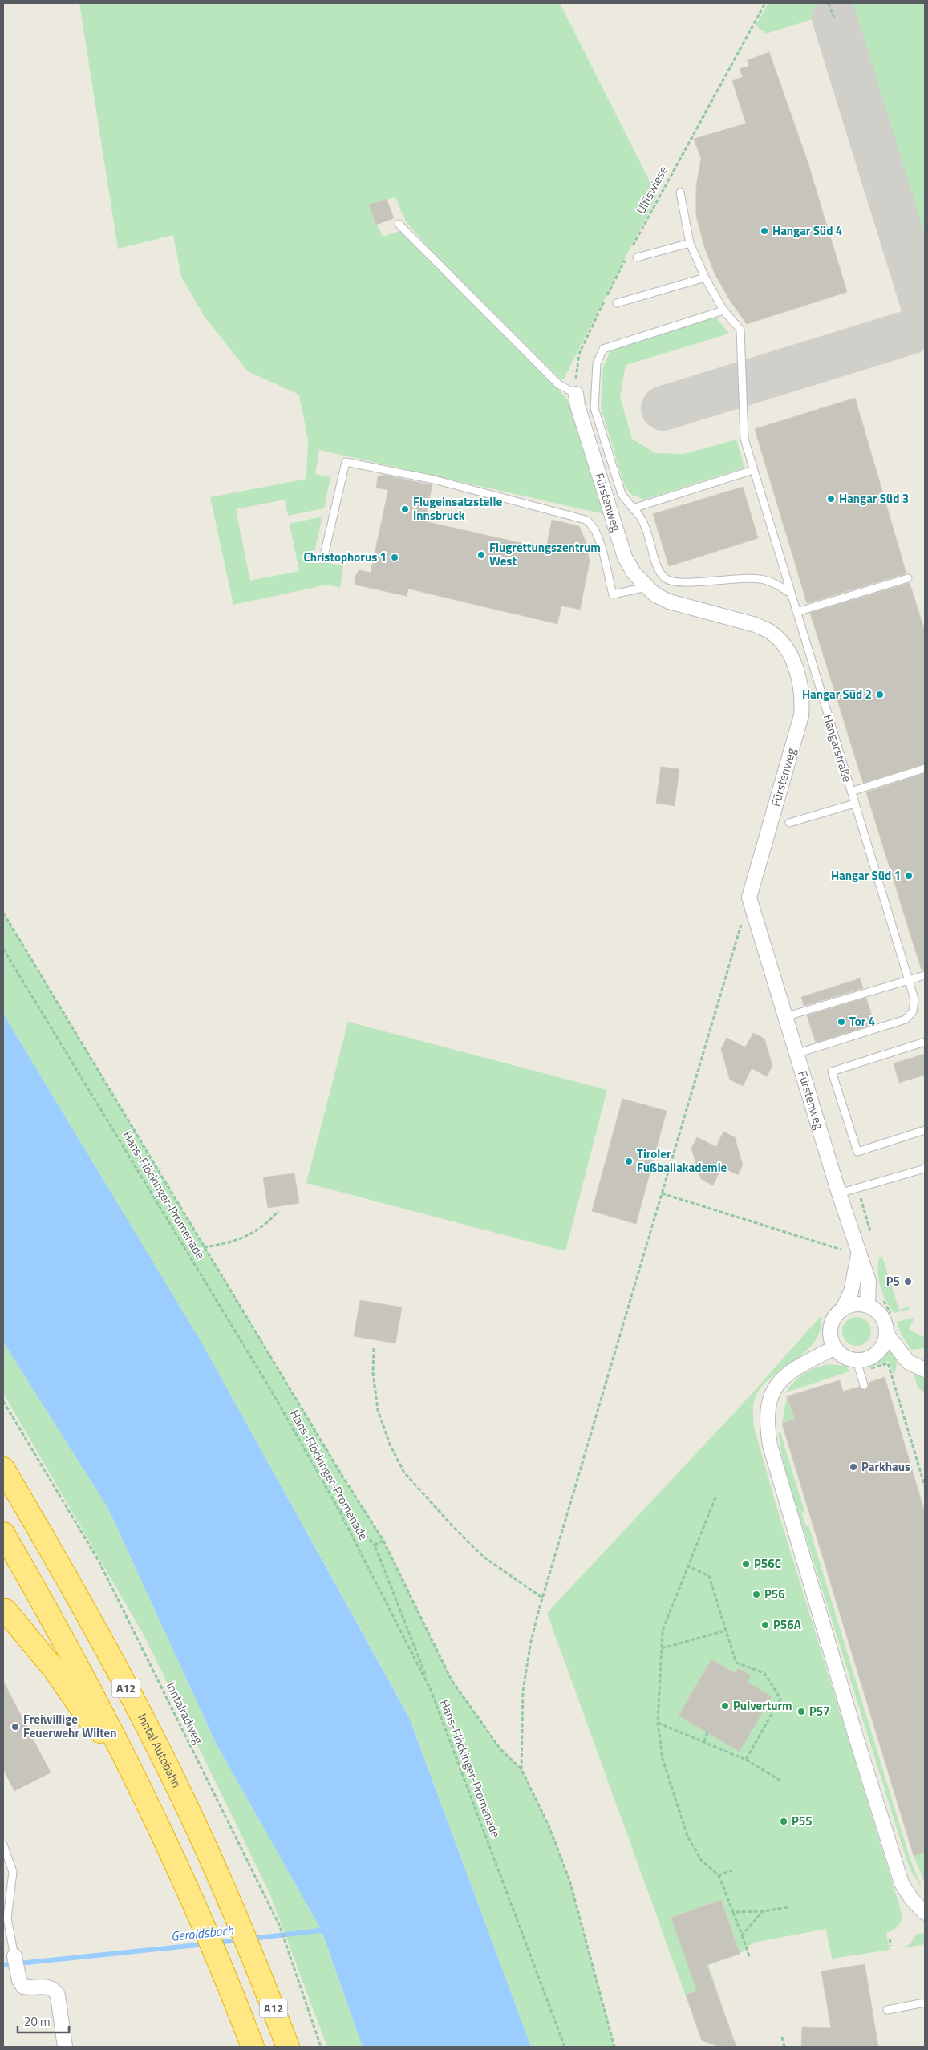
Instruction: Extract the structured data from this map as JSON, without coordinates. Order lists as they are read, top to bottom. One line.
{"streets":{"highway":["A12","Inntal Autobahn"],"street":["Fürstenweg"],"lane":["Hangarstraße"],"path":["Ulfiswiese","Hans-Flöckinger-Promenade","Inntalradweg"]},"crossings":[["Fürstenweg","Hangarstraße"]],"water":["Geroldsbach"],"places":["Hangar Süd 4","Hangar Süd 3","Flugeinsatzstelle Innsbruck","Flugrettungszentrum West","Christophorus 1","Hangar Süd 2","Hangar Süd 1","Tor 4","Tiroler Fußballakademie","P5","Parkhaus","P56C","P56","P56A","Pulverturm","P57","Freiwillige Feuerwehr Wilten","P55"],"scale_bar":"20 m"}
